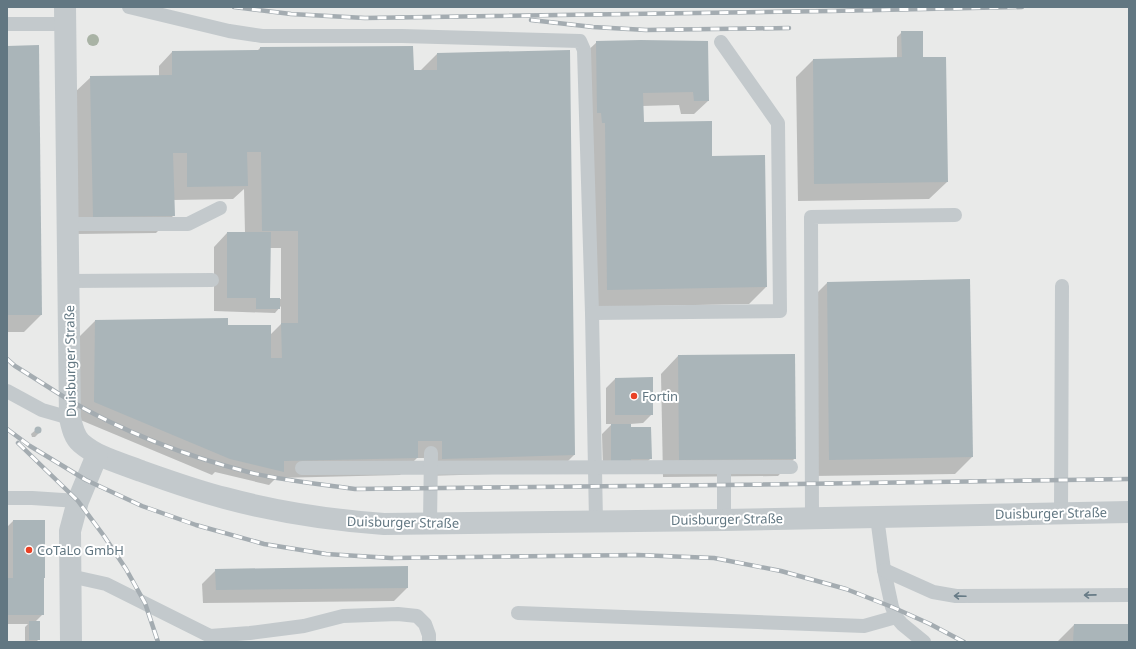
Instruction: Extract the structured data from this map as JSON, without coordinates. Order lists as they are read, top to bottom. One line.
{"streets":{"street":["Duisburger Straße"]},"places":["Fortin","CoTaLo GmbH"]}
